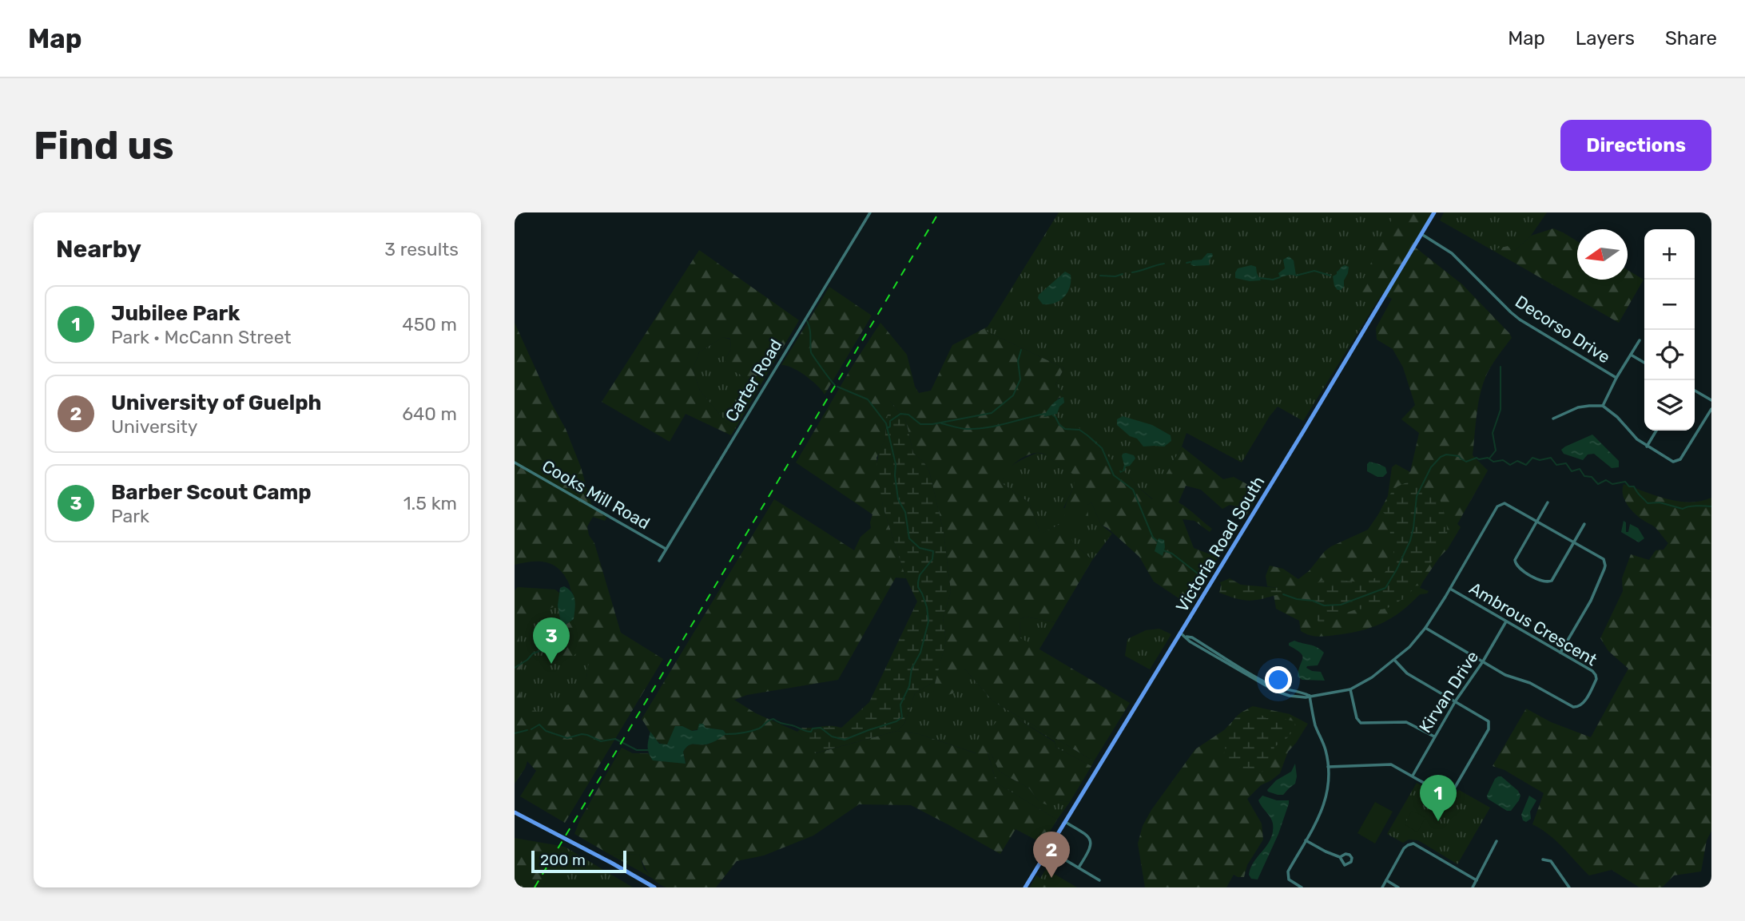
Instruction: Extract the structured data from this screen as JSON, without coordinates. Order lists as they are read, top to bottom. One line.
{"streets":{"main road":["Victoria Road South"],"street":["Decorso Drive","Carter Road","Cooks Mill Road","Ambrous Crescent","Kirvan Drive"]},"crossings":[["Decorso Drive","Victoria Road South"],["Carter Road","Cooks Mill Road"],["Ambrous Crescent","Kirvan Drive"]],"scale_bar":"200 m","north":"left","page":{"header":"Map","nav":["Map","Layers","Share"],"buttons":"Directions","title":"Find us","heading":["Nearby","3 results"],"map_buttons":["+","−"],"list":[{"mark":"1","name":"Jubilee Park","note":"Park · McCann Street","value":"450 m"},{"mark":"2","name":"University of Guelph","note":"University","value":"640 m"},{"mark":"3","name":"Barber Scout Camp","note":"Park","value":"1.5 km"}],"pins":["3","1","2"],"scale":"200 m"}}
